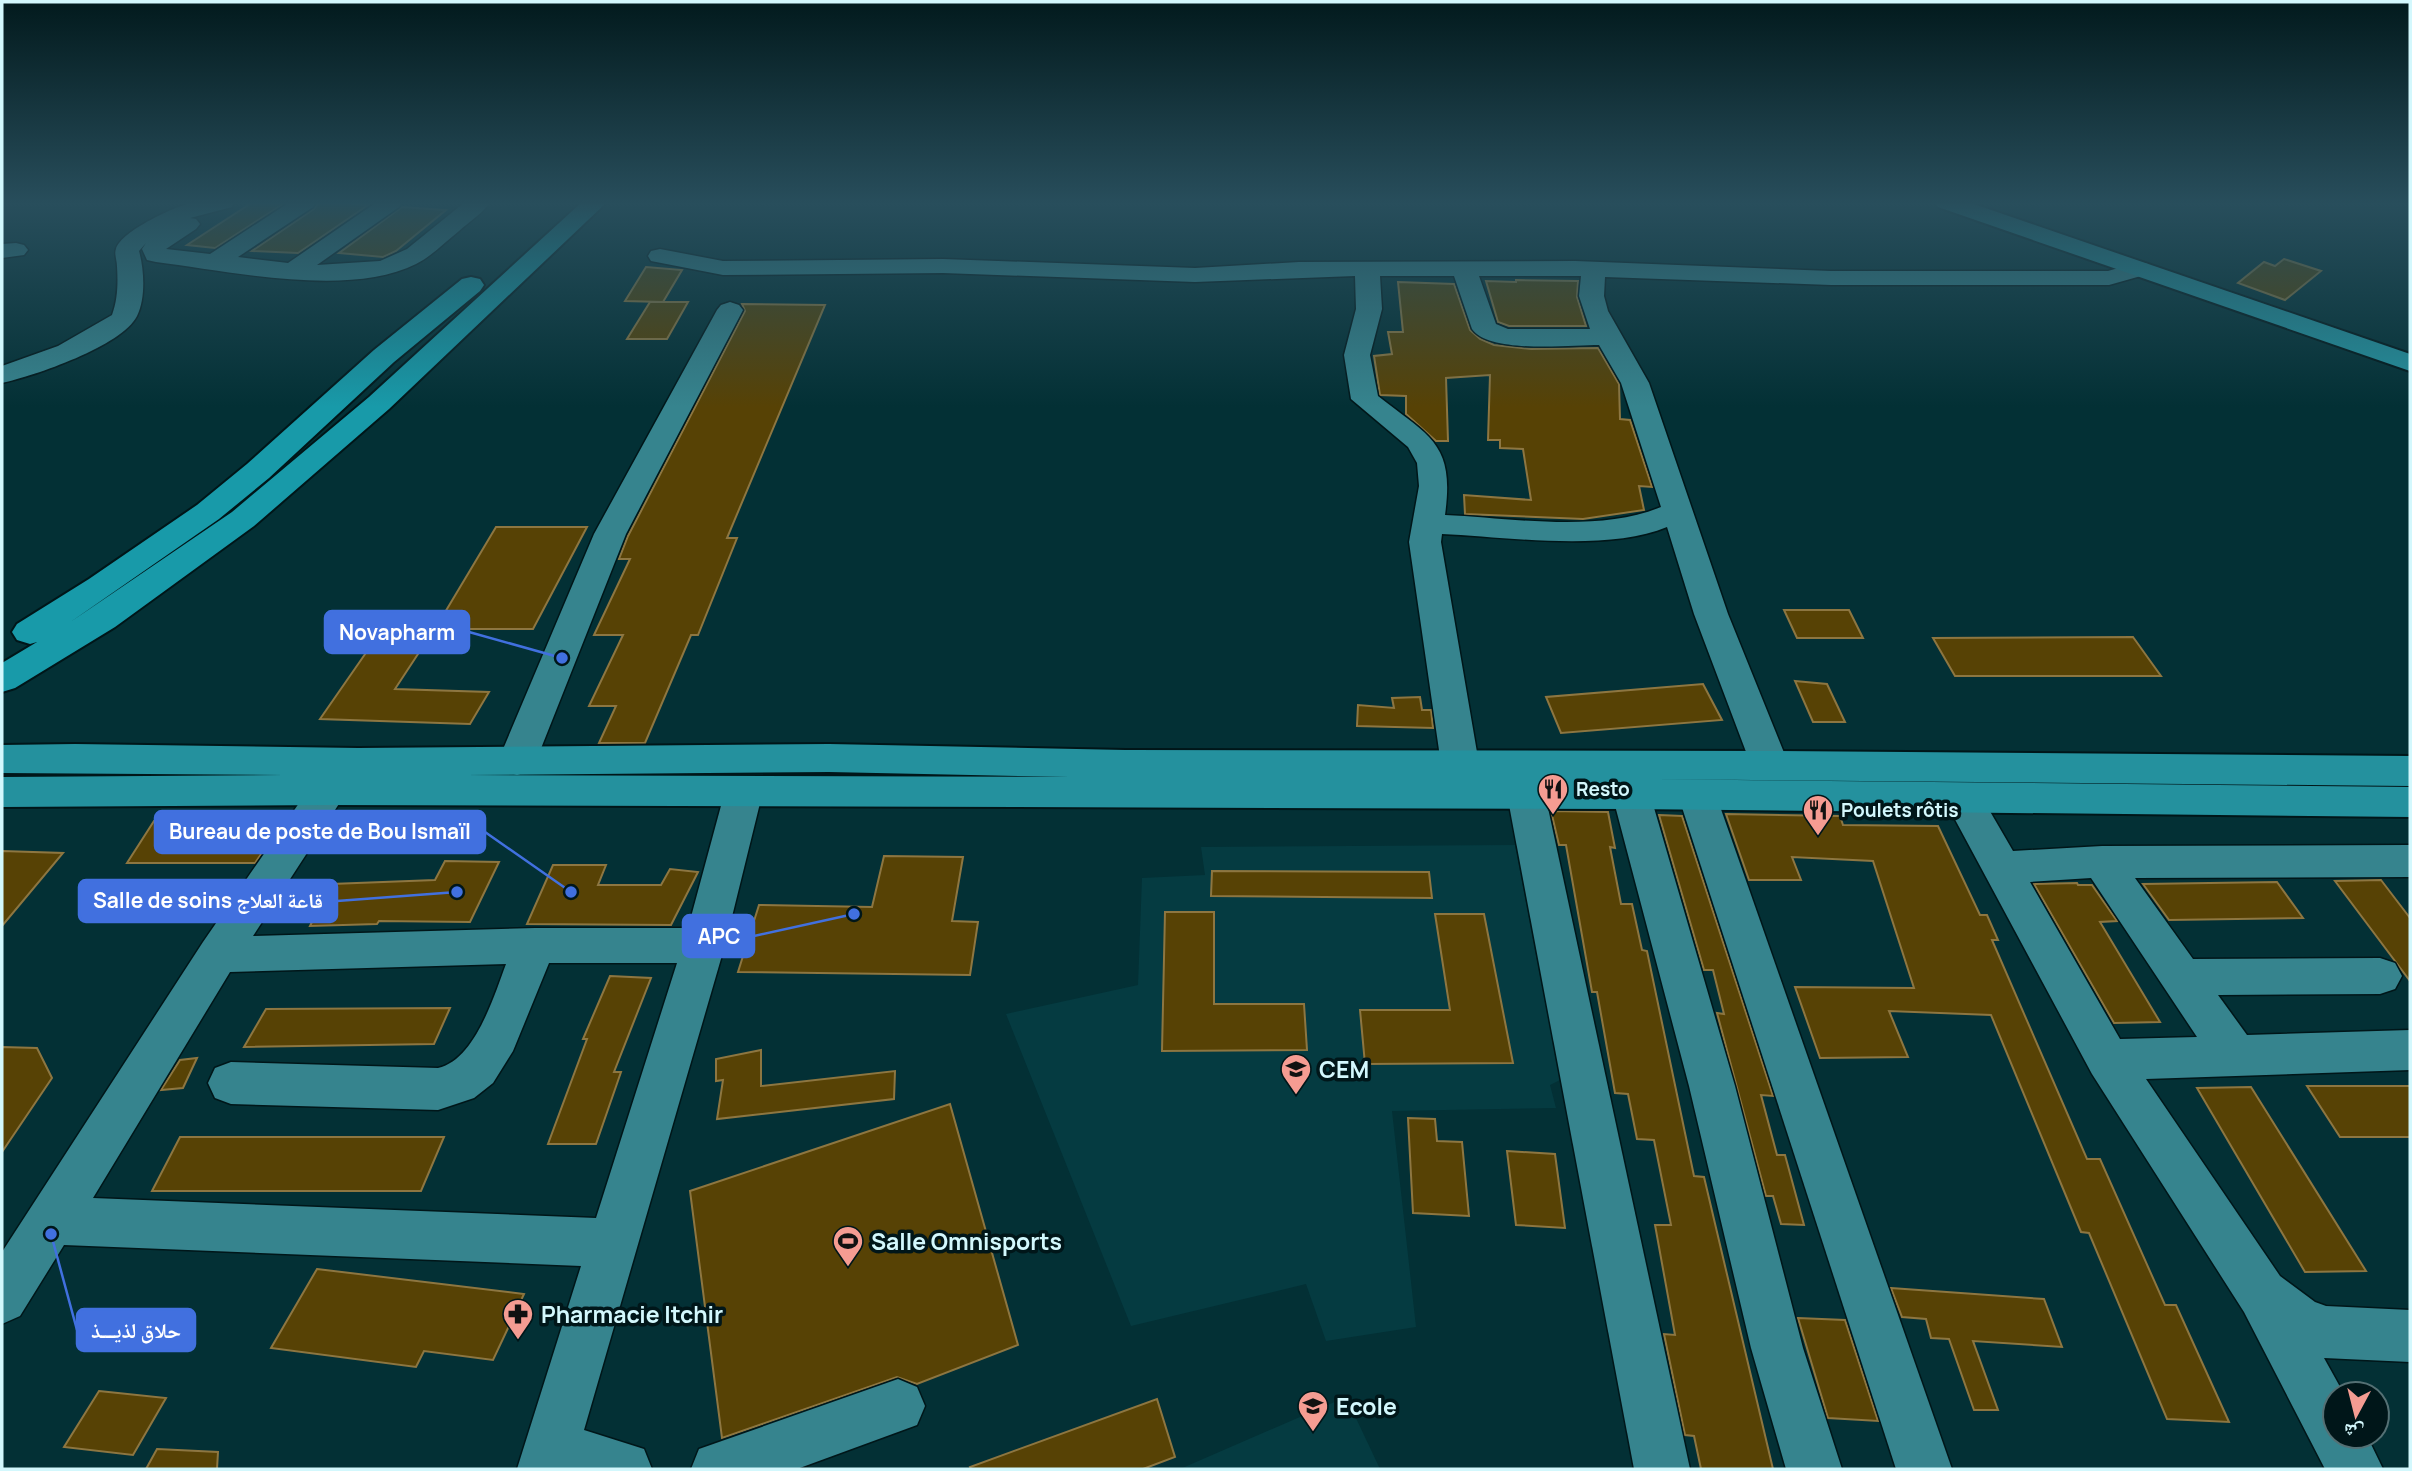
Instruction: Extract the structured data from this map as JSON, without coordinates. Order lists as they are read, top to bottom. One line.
{"places":{"other":["Novapharm","Salle de soins قاعة العلاج","Bureau de poste de Bou Ismaïl","APC","حلاق لذيـــذ"],"restaurant":["Resto","Poulets rôtis"],"school or university":["CEM","Ecole"],"sports":["Salle Omnisports"],"pharmacy":["Pharmacie Itchir"]},"north":"bottom"}
